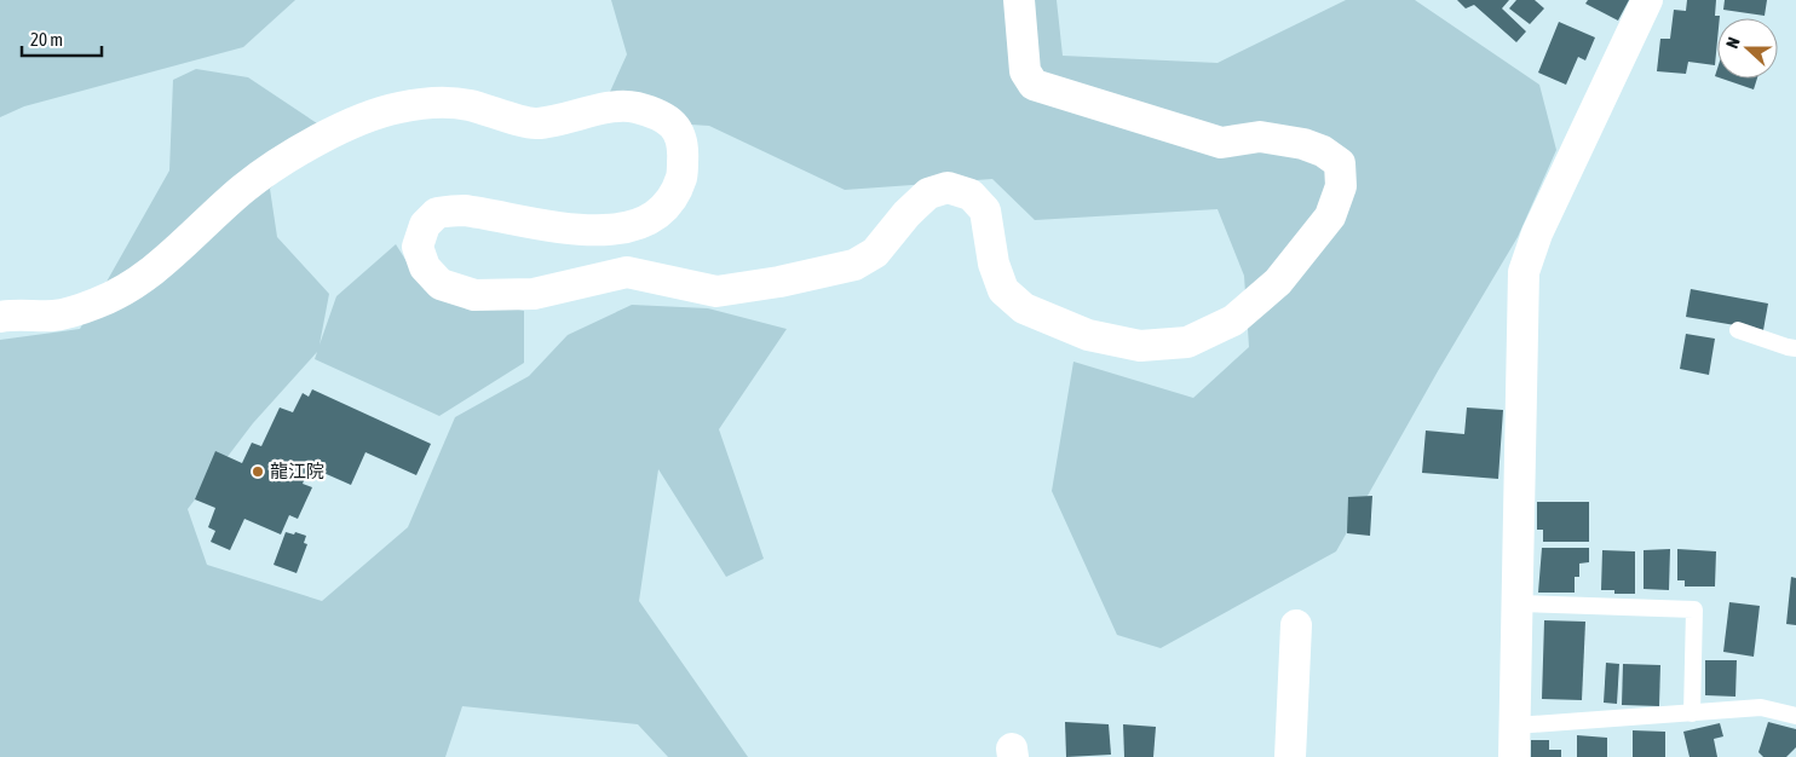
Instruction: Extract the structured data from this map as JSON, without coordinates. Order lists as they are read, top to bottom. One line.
{"places":["龍江院"],"scale_bar":"20 m","north":"left"}
